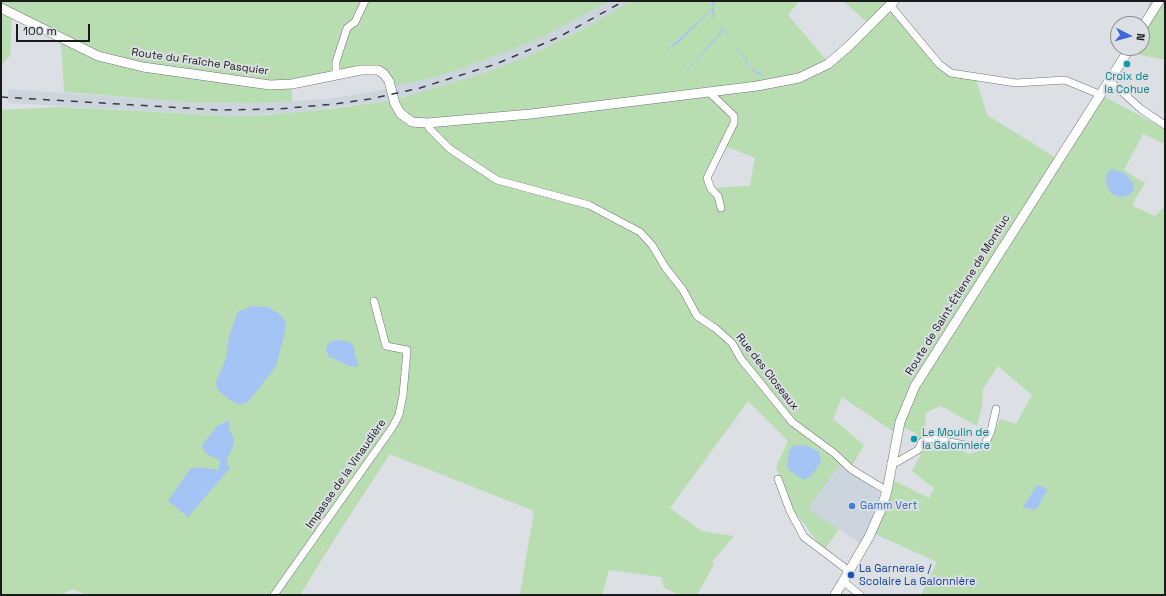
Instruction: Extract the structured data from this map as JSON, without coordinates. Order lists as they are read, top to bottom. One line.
{"streets":{"main road":["Route du Fraîche Pasquier","Route de Saint-Étienne de Montluc"],"street":["Rue des Closeaux","Impasse de la Vinaudière"]},"crossings":[["Route du Fraîche Pasquier","Rue des Closeaux"],["Route de Saint-Étienne de Montluc","Rue des Closeaux"]],"places":["Croix de la Cohue","Le Moulin de la Galonniere","Gamm Vert","La Garneraie / Scolaire La Galonnière"],"scale_bar":"100 m","north":"right"}
